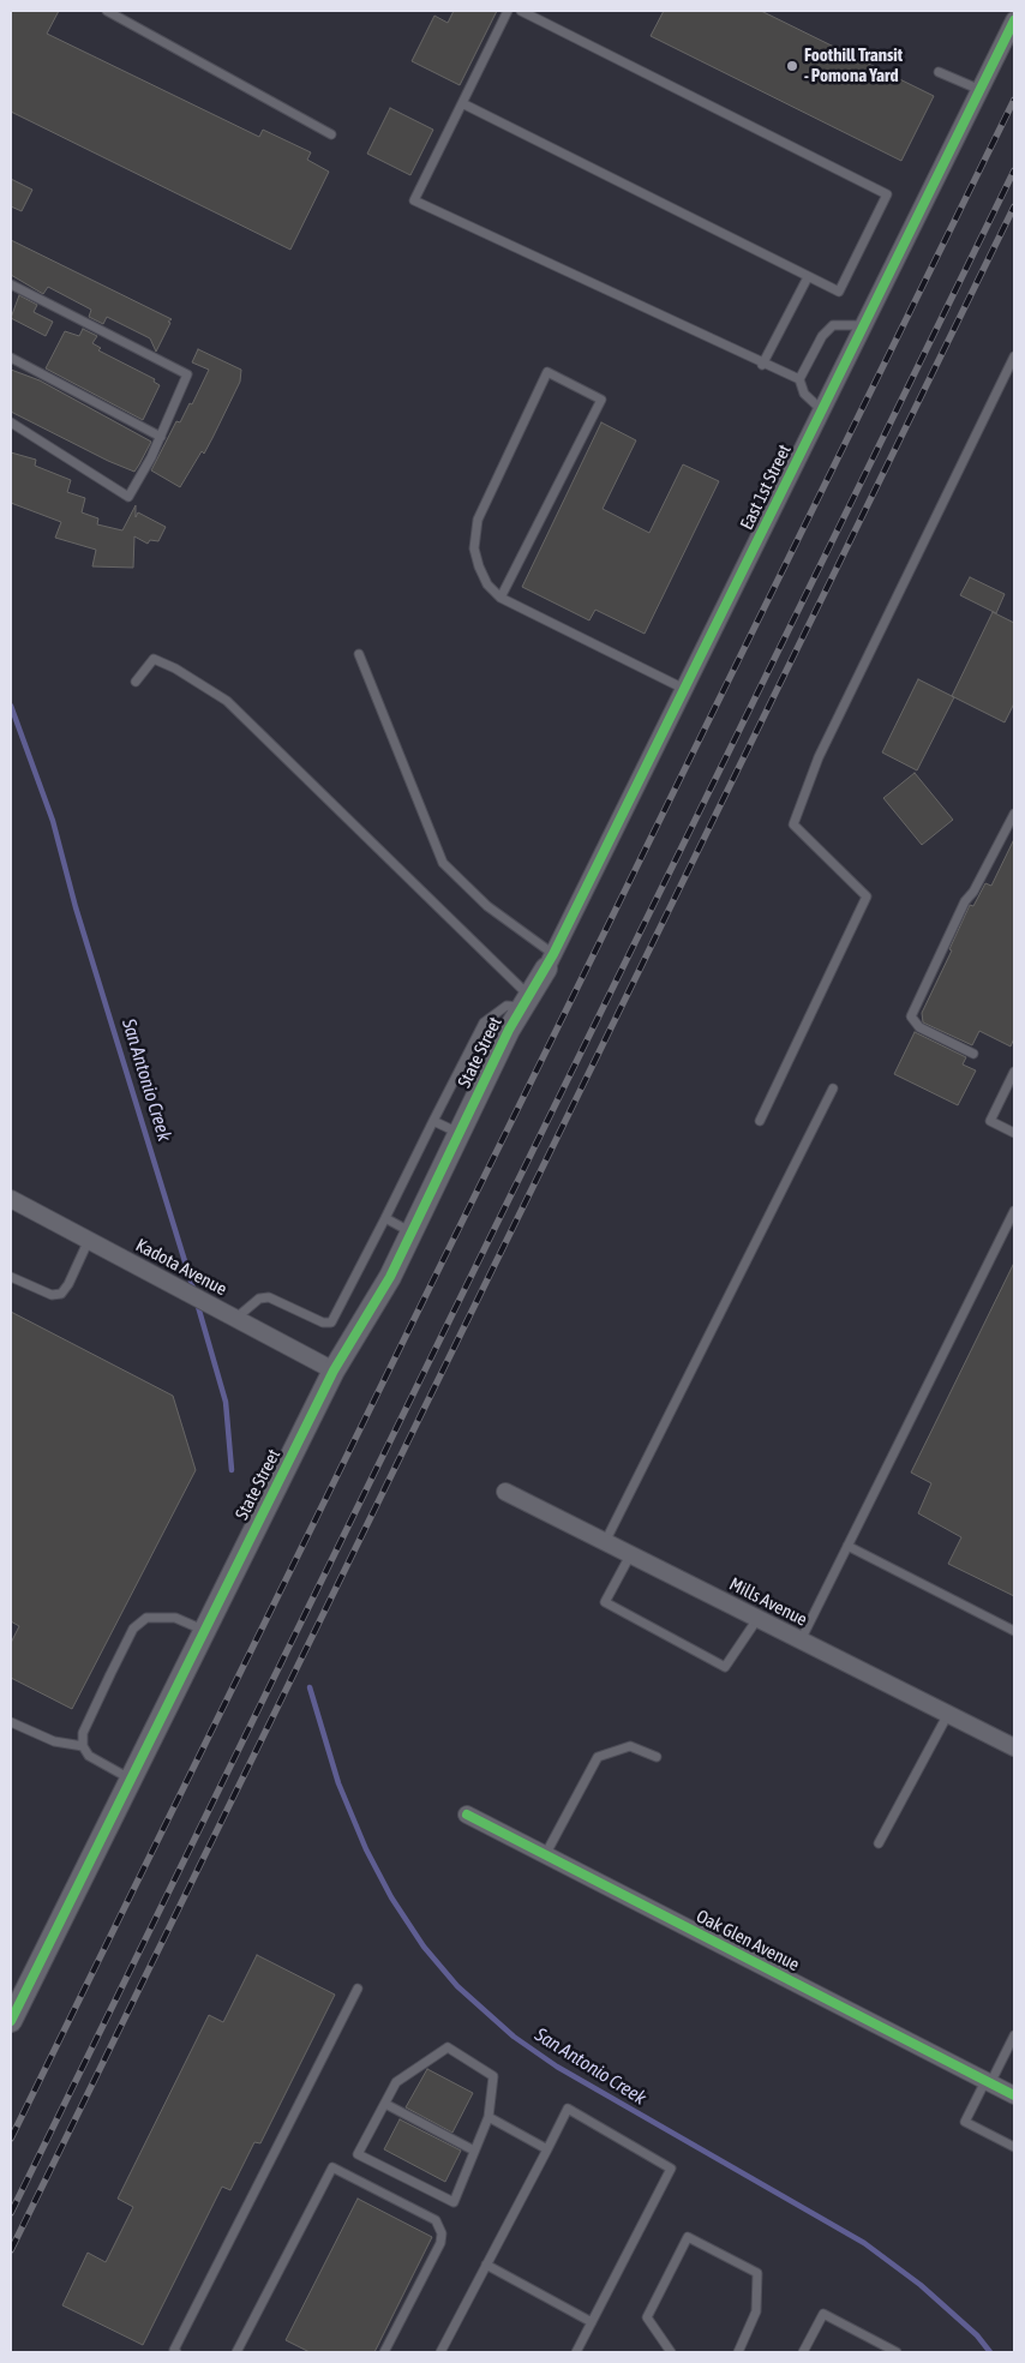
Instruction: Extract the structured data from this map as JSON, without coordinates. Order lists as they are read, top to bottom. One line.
{"streets":{"street":["East 1st Street","State Street","Kadota Avenue","Mills Avenue","Oak Glen Avenue"]},"crossings":[["East 1st Street","State Street"],["State Street","Kadota Avenue"]],"water":["San Antonio Creek"],"places":["Foothill Transit - Pomona Yard"]}
